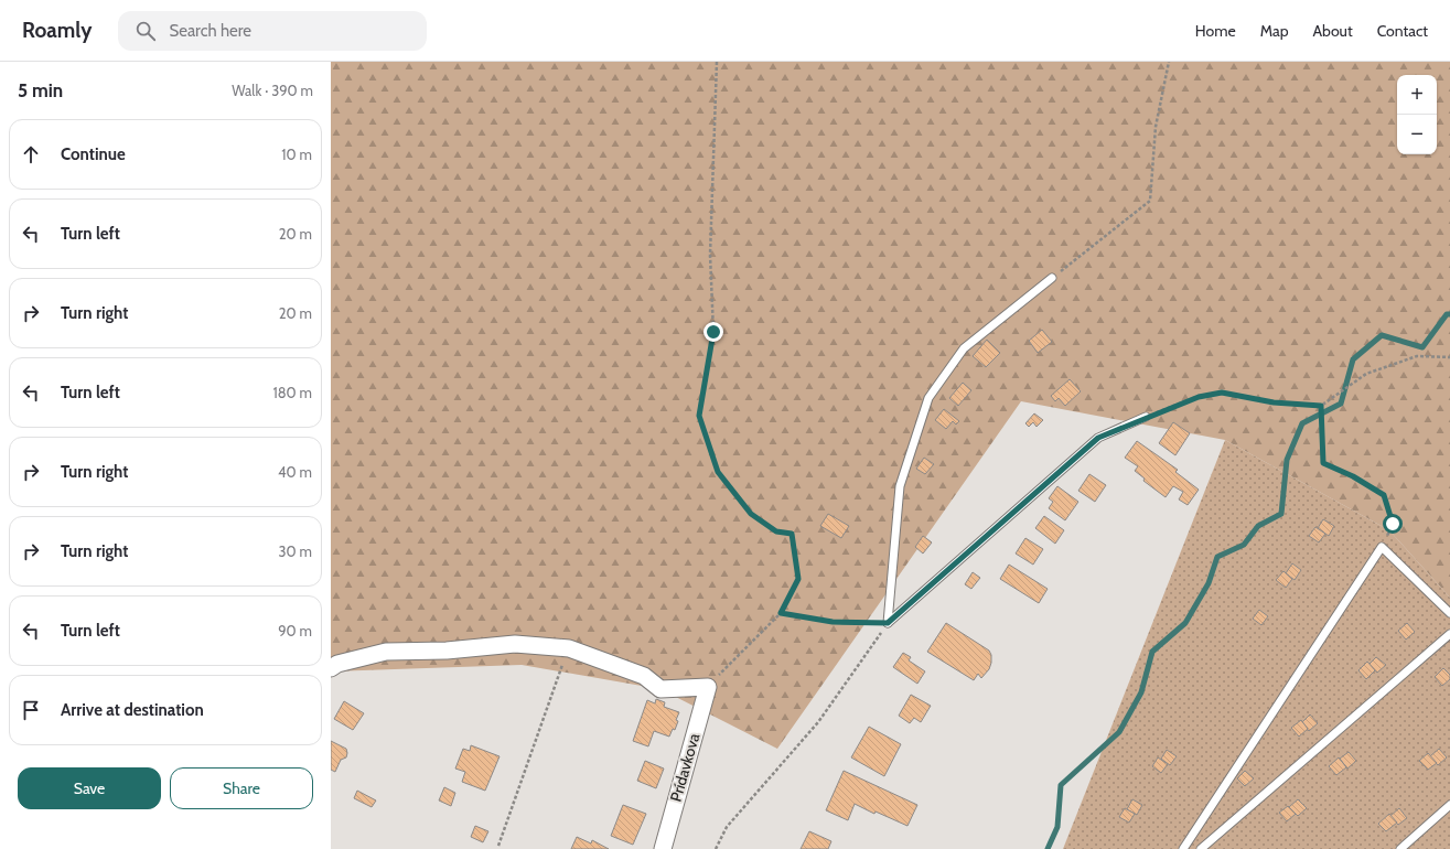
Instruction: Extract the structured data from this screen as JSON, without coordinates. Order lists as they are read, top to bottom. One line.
{"streets":{"street":["Prídavkova"]},"page":{"header":"Roamly","search":"Search here","nav":["Home","Map","About","Contact"],"heading":["5 min","Walk · 390 m"],"map_buttons":["+","−"],"list":[["Continue","10 m"],["Turn left","20 m"],["Turn right","20 m"],["Turn left","180 m"],["Turn right","40 m"],["Turn right","30 m"],["Turn left","90 m"],"Arrive at destination"],"buttons":["Save","Share"]}}
